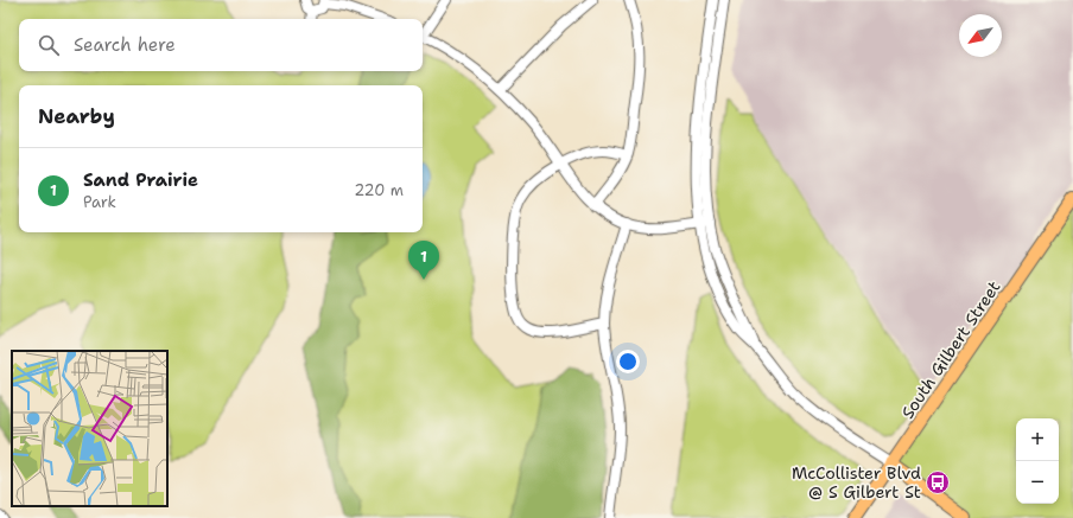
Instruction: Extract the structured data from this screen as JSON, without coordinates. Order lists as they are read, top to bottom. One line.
{"streets":{"main road":["South Gilbert Street"]},"places":{"bus stop":["McCollister Blvd @ S Gilbert St"]},"north":"bottom left","page":{"search":"Search here","heading":"Nearby","list":[{"mark":"1","name":"Sand Prairie","note":"Park","value":"220 m"}],"pins":"1","map_buttons":["+","−"]}}
